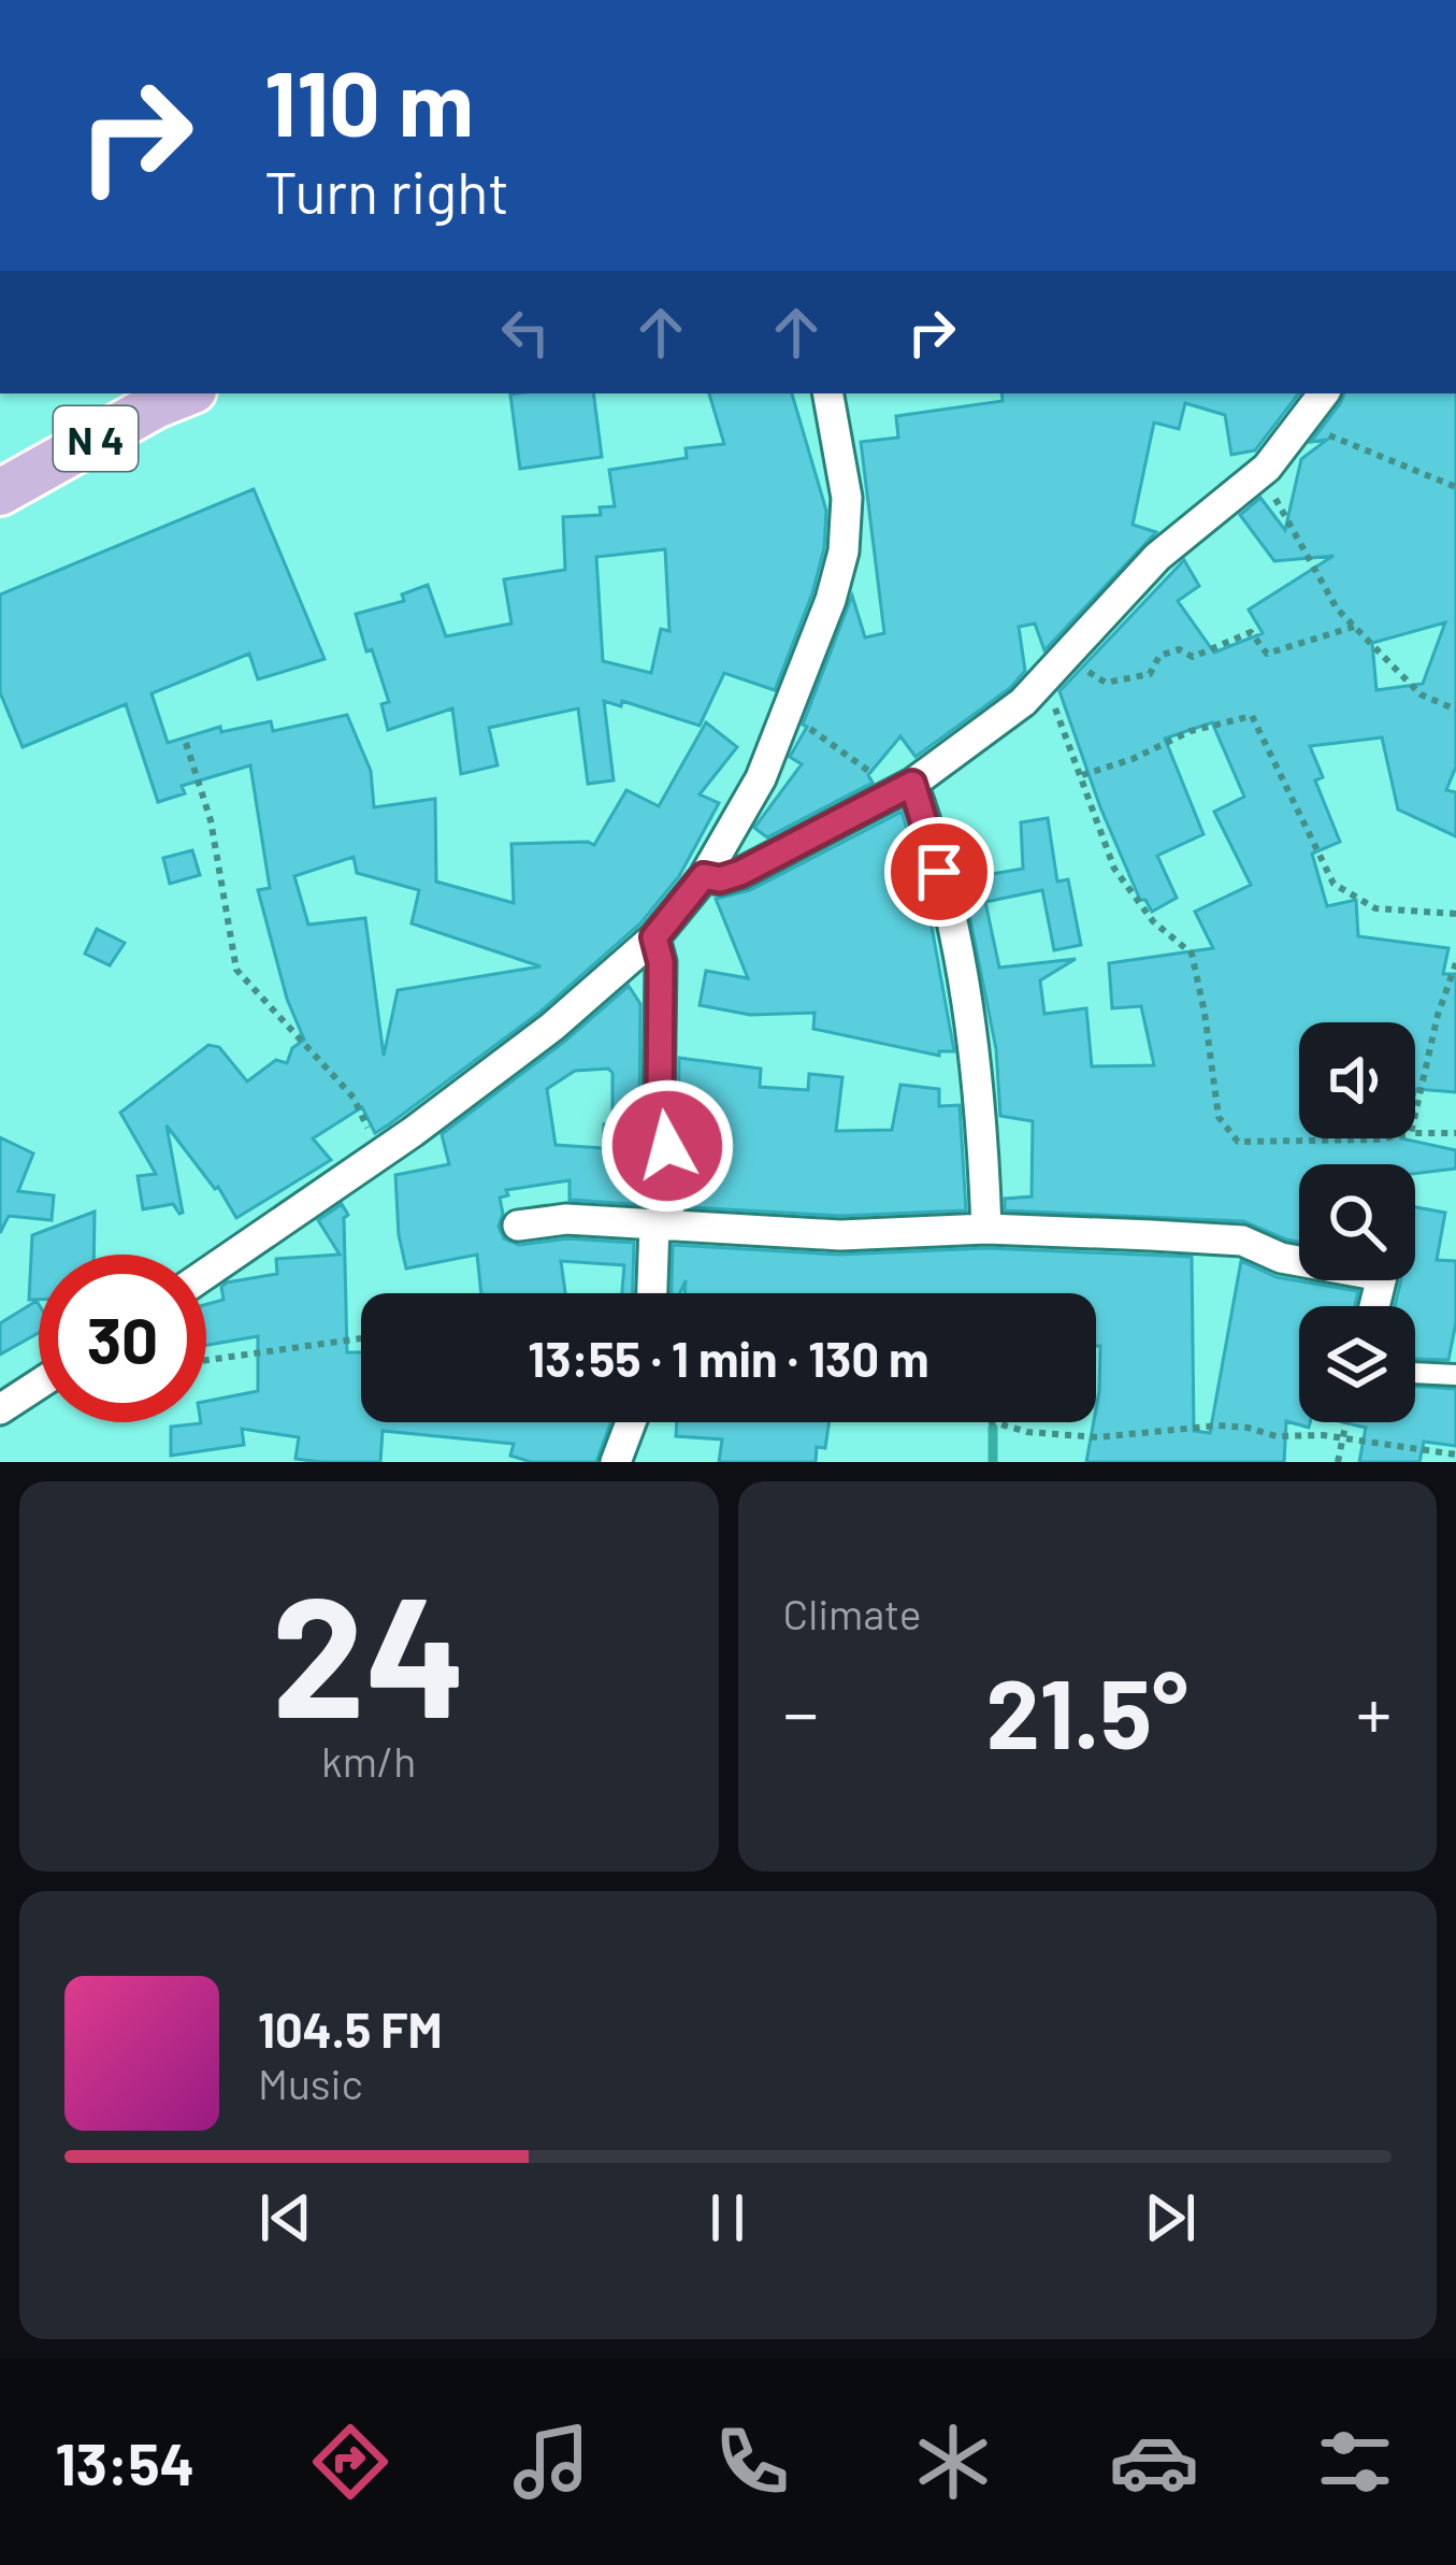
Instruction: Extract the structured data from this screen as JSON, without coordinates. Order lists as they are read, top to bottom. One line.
{"streets":{"main road":["N 4"]},"page":{"turn":["110 m","Turn right"],"limit":"30","trip":"13:55 · 1 min · 130 m","tile":[["24","km/h"],"Climate"],"heat":["−","21.5°","+"],"song":["104.5 FM","Music"],"tabs":"13:54"}}
